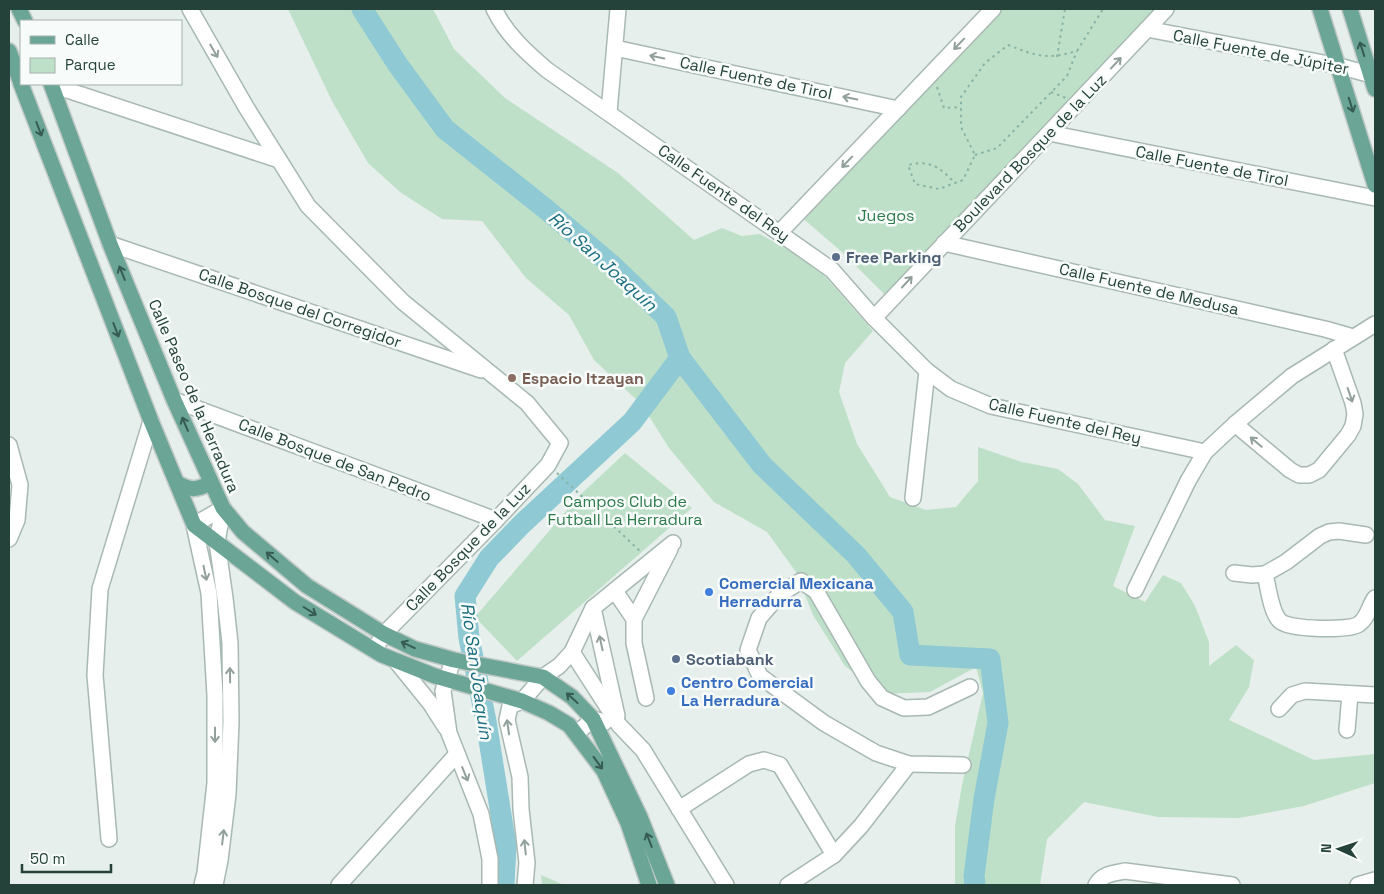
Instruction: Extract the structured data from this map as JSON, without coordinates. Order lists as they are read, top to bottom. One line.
{"streets":{"main road":["Calle Paseo de la Herradura"],"street":["Calle Fuente de Júpiter","Calle Fuente de Tirol","Boulevard Bosque de la Luz","Calle Fuente del Rey","Calle Fuente de Medusa","Calle Bosque del Corregidor","Calle Bosque de San Pedro","Calle Bosque de la Luz"]},"crossings":[["Calle Fuente de Júpiter","Boulevard Bosque de la Luz"],["Calle Fuente de Tirol","Boulevard Bosque de la Luz"],["Boulevard Bosque de la Luz","Calle Fuente del Rey"],["Boulevard Bosque de la Luz","Calle Fuente de Medusa"],["Calle Bosque del Corregidor","Calle Paseo de la Herradura"],["Calle Bosque del Corregidor","Calle Bosque de la Luz"],["Calle Paseo de la Herradura","Calle Bosque de San Pedro"],["Calle Paseo de la Herradura","Calle Bosque de la Luz"],["Calle Bosque de San Pedro","Calle Bosque de la Luz"]],"one_way":["Calle Fuente de Tirol"],"water":["Río San Joaquín"],"parks":["Juegos","Campos Club de Futball La Herradura"],"places":["Free Parking","Espacio Itzayan","Comercial Mexicana Herradurra","Scotiabank","Centro Comercial La Herradura"],"legend":["Calle","Parque"],"scale_bar":"50 m","north":"left"}
